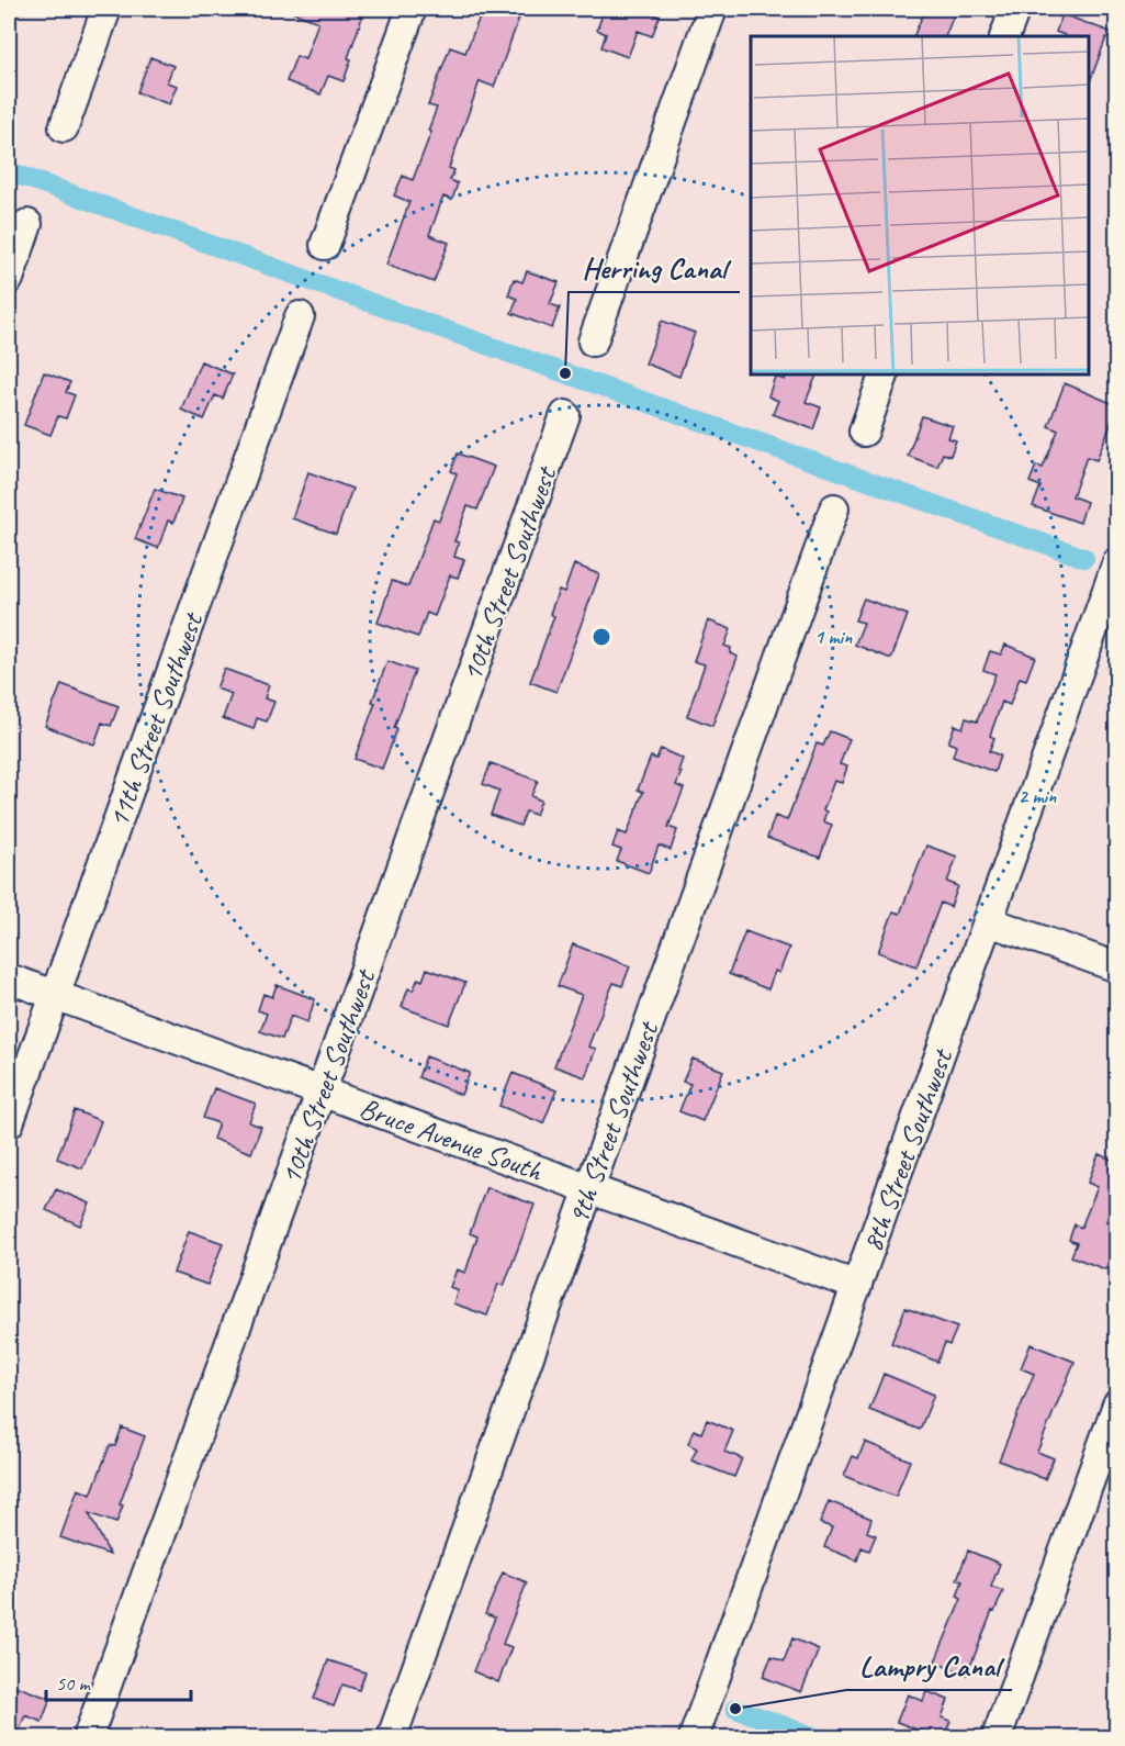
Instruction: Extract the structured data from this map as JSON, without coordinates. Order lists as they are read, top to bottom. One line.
{"streets":{"street":["10th Street Southwest","11th Street Southwest","9th Street Southwest","Bruce Avenue South","8th Street Southwest"]},"crossings":[["10th Street Southwest","Bruce Avenue South"],["11th Street Southwest","Bruce Avenue South"],["9th Street Southwest","Bruce Avenue South"],["Bruce Avenue South","8th Street Southwest"]],"places":["Herring Canal","Lampry Canal"],"scale_bar":"50 m","rings":["1 min","2 min"]}
